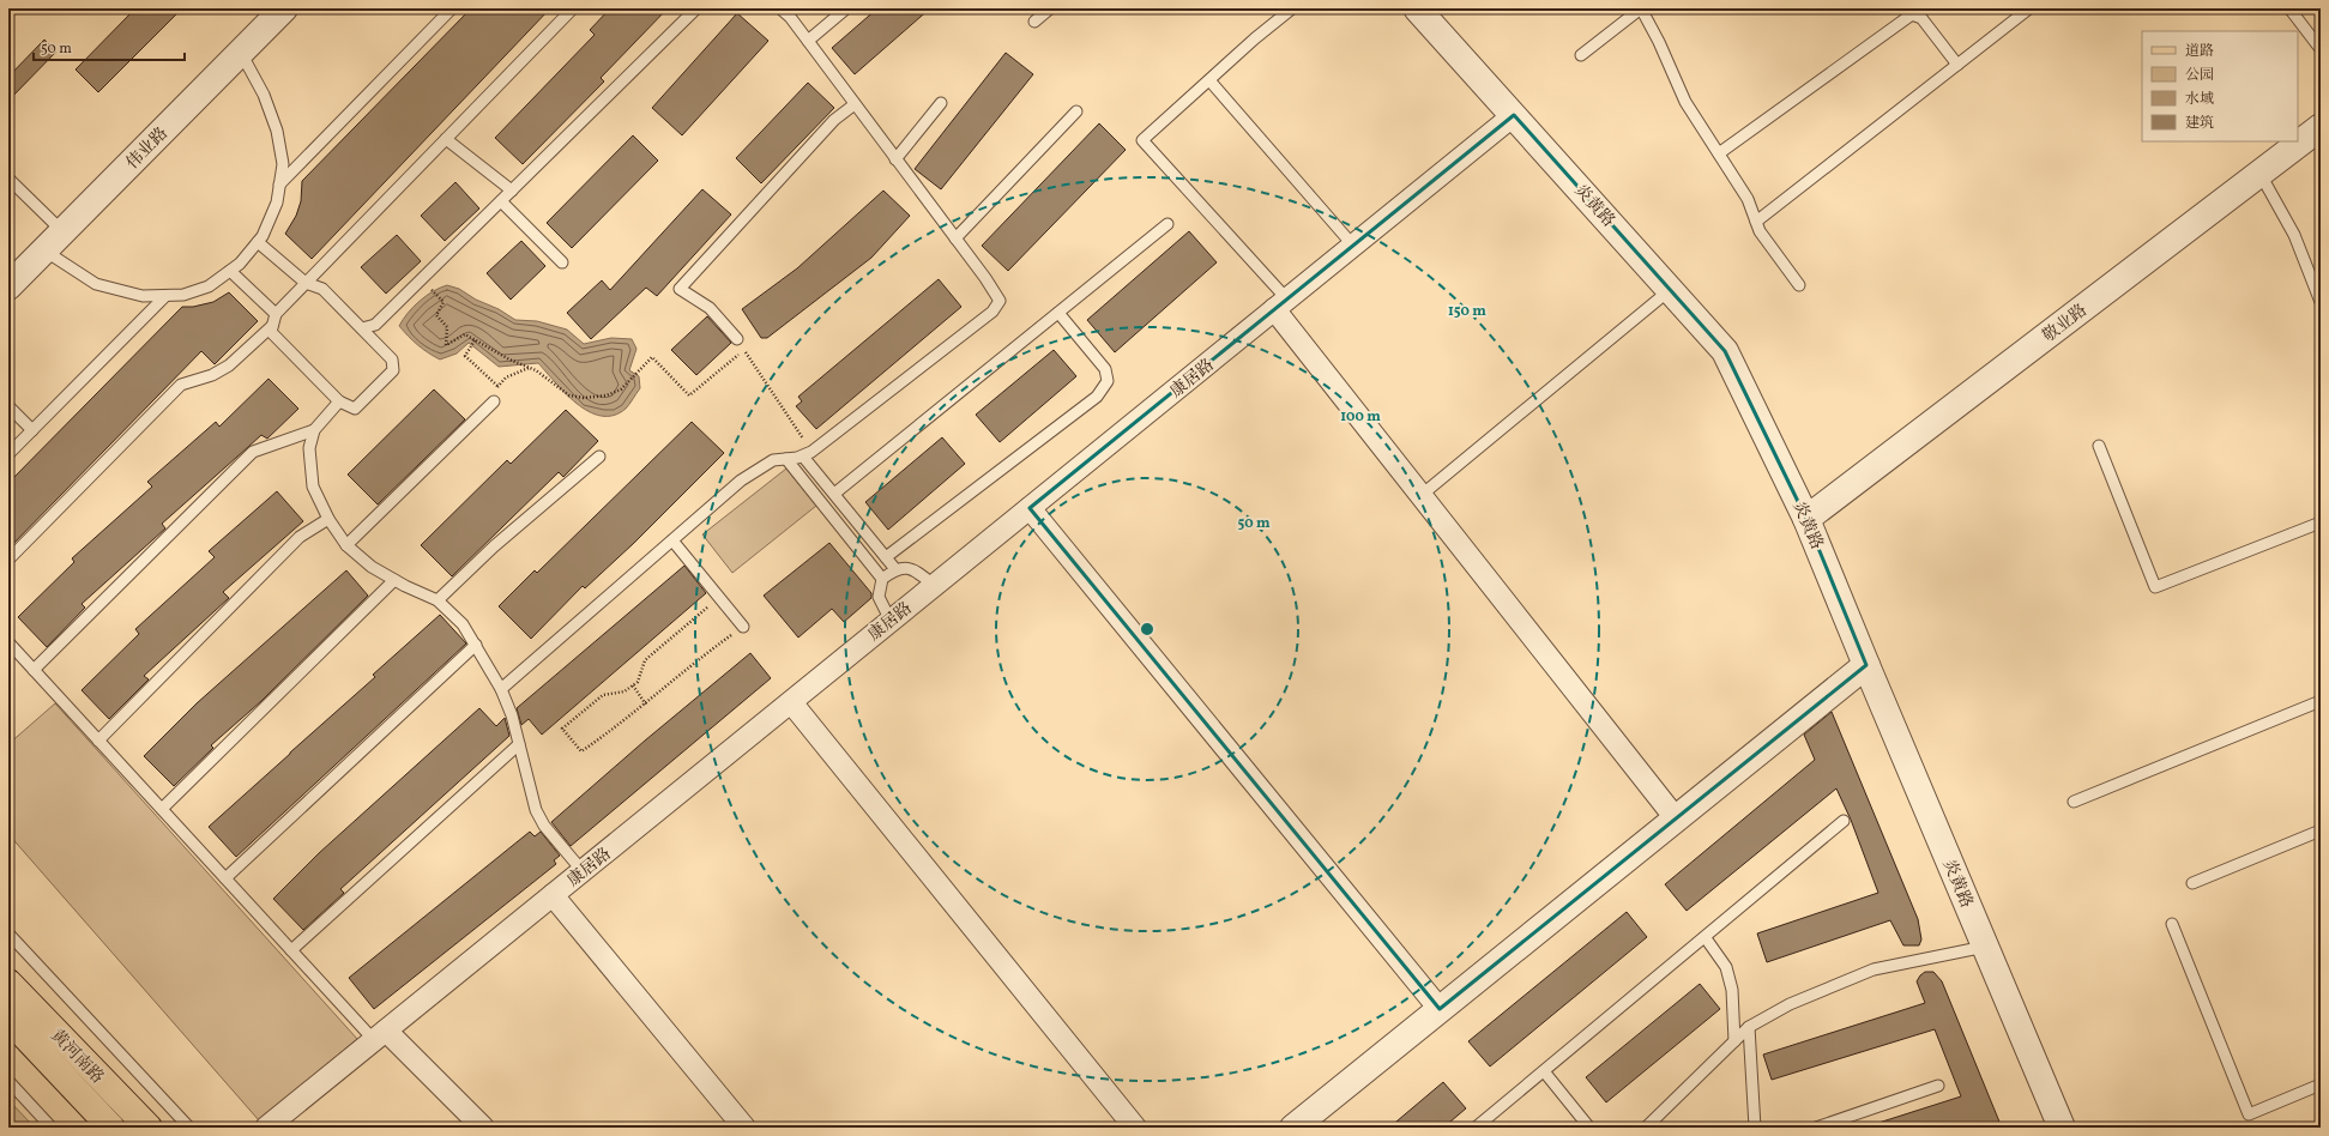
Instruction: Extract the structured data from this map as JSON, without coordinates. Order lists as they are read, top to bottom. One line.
{"streets":{"main road":["黄河南路"],"street":["伟业路","炎黄路","敬业路","康居路"]},"crossings":[["炎黄路","敬业路"],["炎黄路","康居路"]],"legend":["道路","公园","水域","建筑"],"scale_bar":"50 m","rings":["150 m","100 m","50 m"]}
